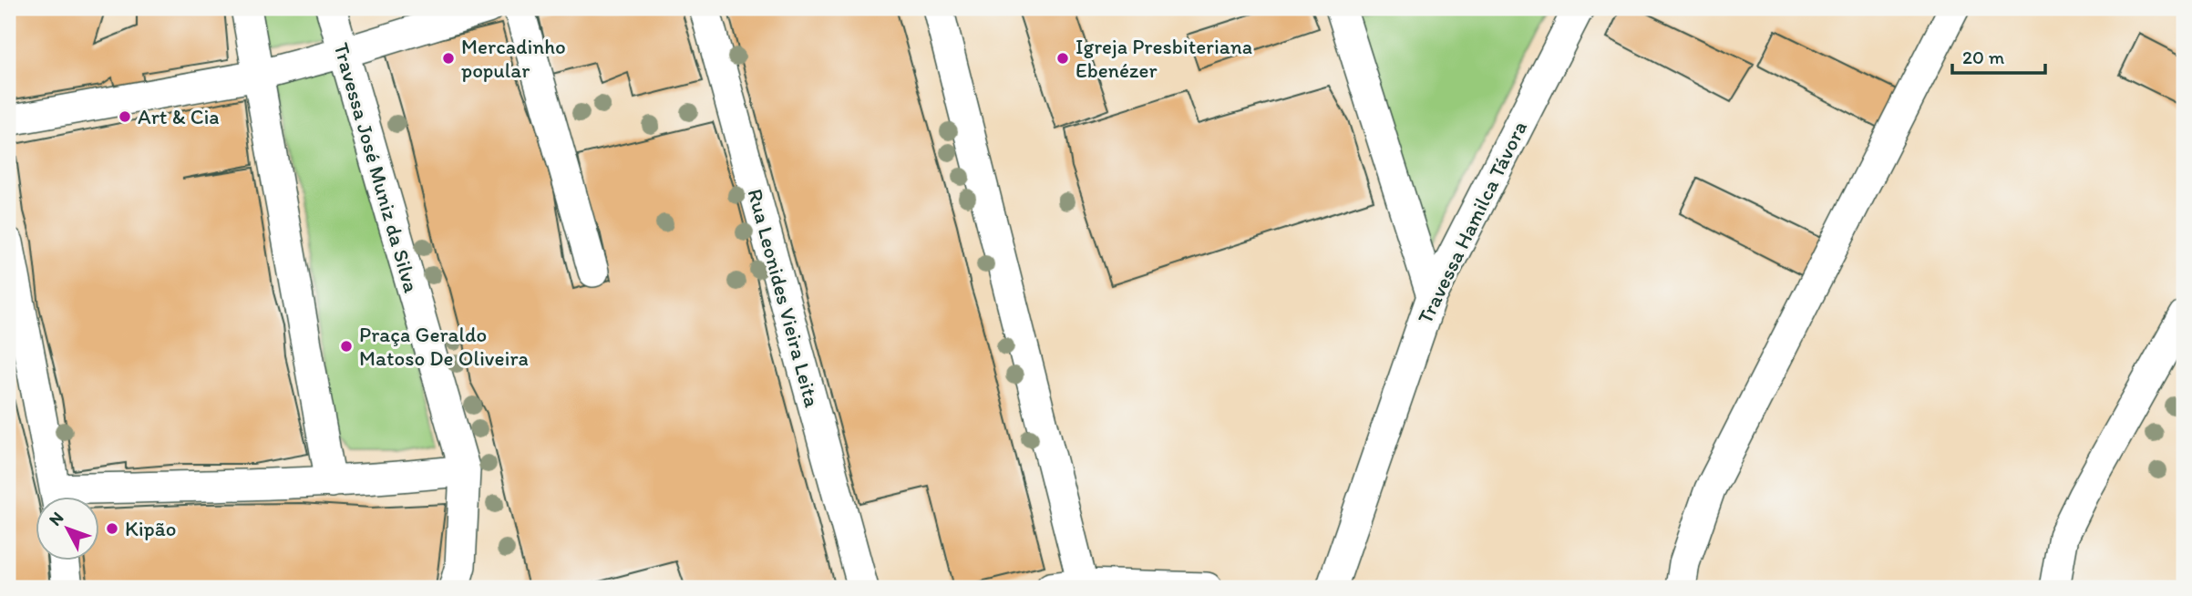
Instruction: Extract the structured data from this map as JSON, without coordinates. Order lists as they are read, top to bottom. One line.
{"streets":{"street":["Travessa José Muniz da Silva","Travessa Hamilca Távora","Rua Leonides Vieira Leita"]},"places":["Mercadinho popular","Igreja Presbiteriana Ebenézer","Art & Cia","Praça Geraldo Matoso De Oliveira","Kipão"],"scale_bar":"20 m","north":"top left"}
